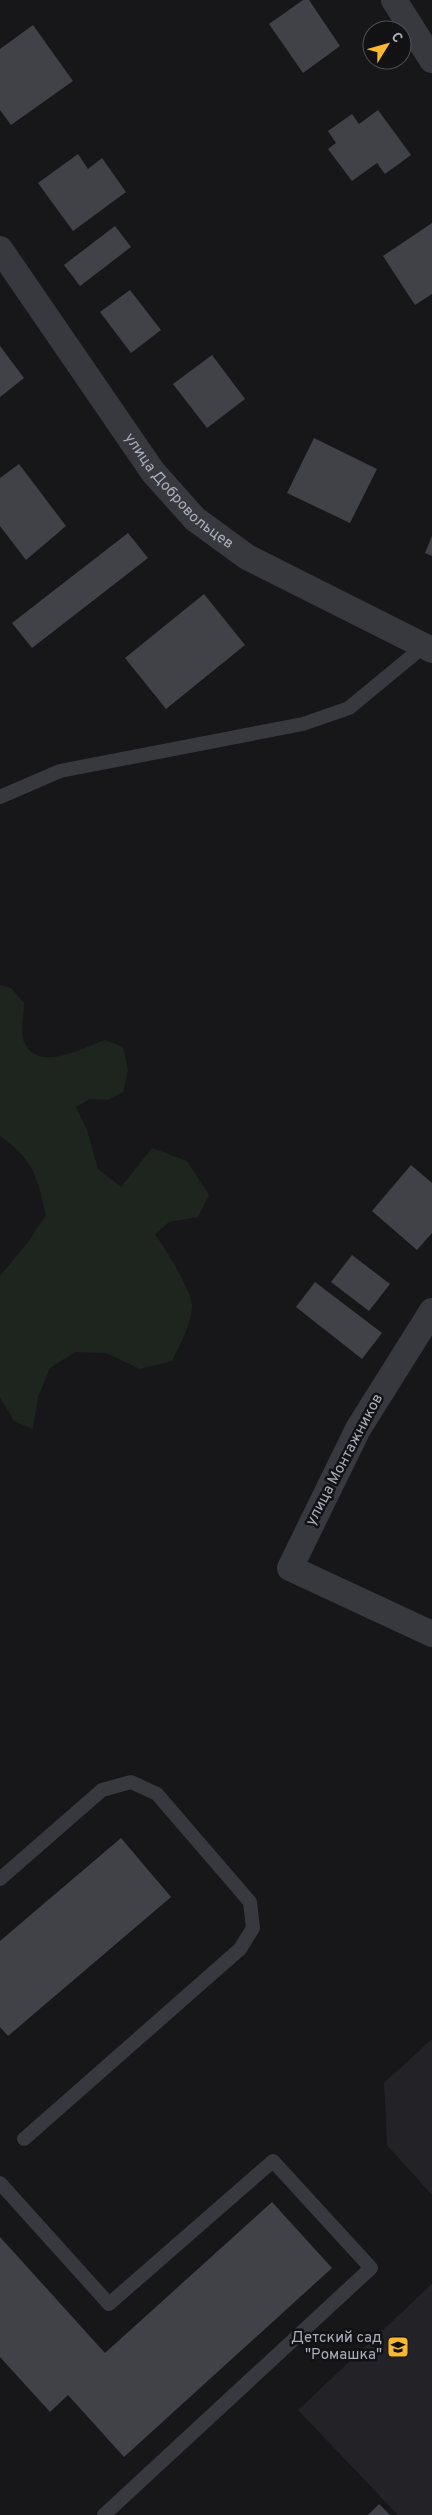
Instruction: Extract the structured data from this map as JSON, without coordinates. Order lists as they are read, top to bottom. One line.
{"streets":{"street":["улица Добровольцев","улица Монтажников"]},"places":{"school or university":["Детский сад \"Ромашка\""]},"north":"top right"}
